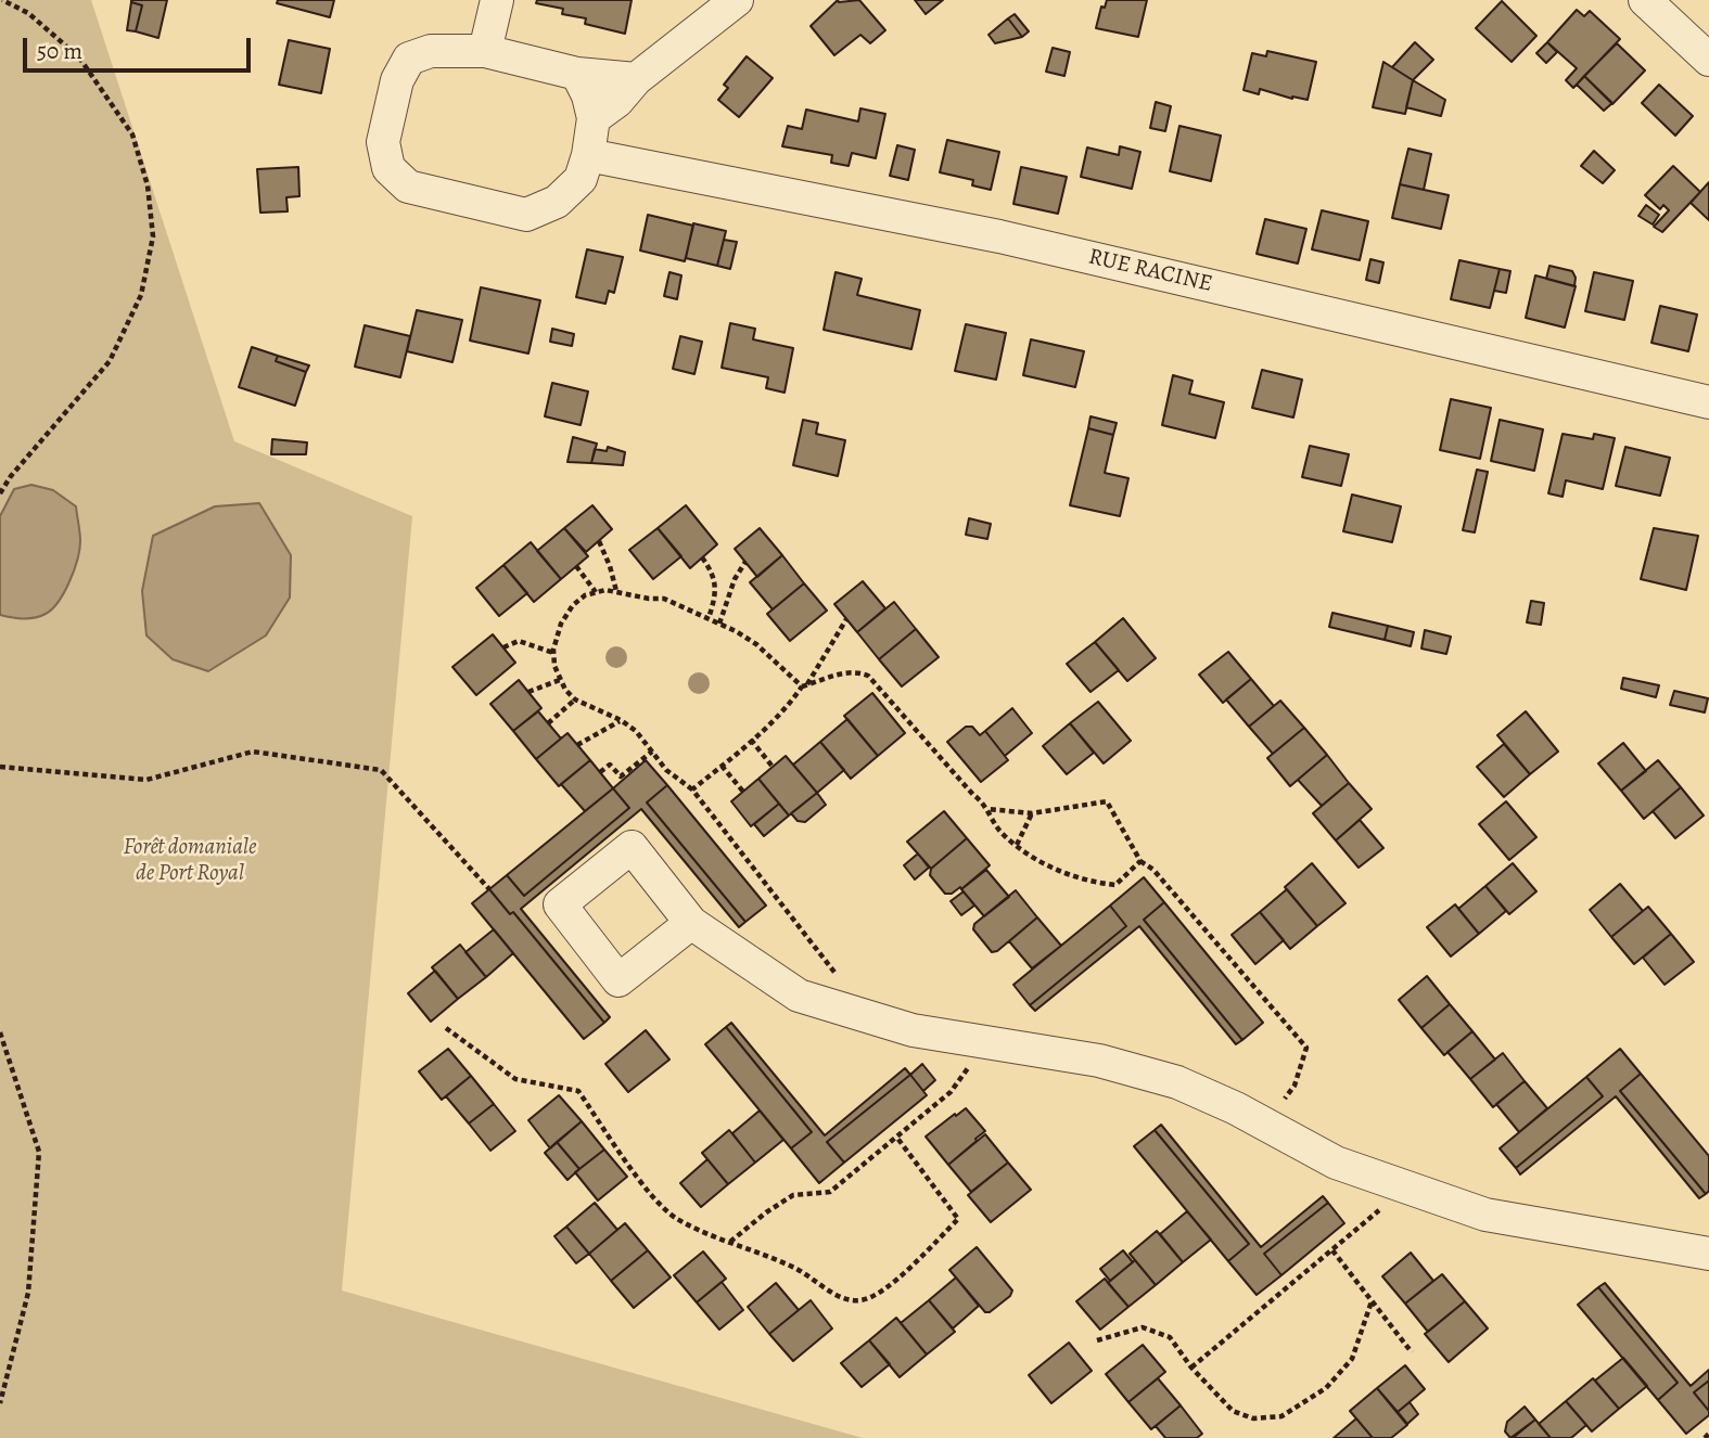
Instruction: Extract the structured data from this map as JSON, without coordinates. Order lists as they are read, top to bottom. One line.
{"streets":{"street":["RUE RACINE"]},"parks":["Forêt domaniale de Port Royal"],"scale_bar":"50 m"}
